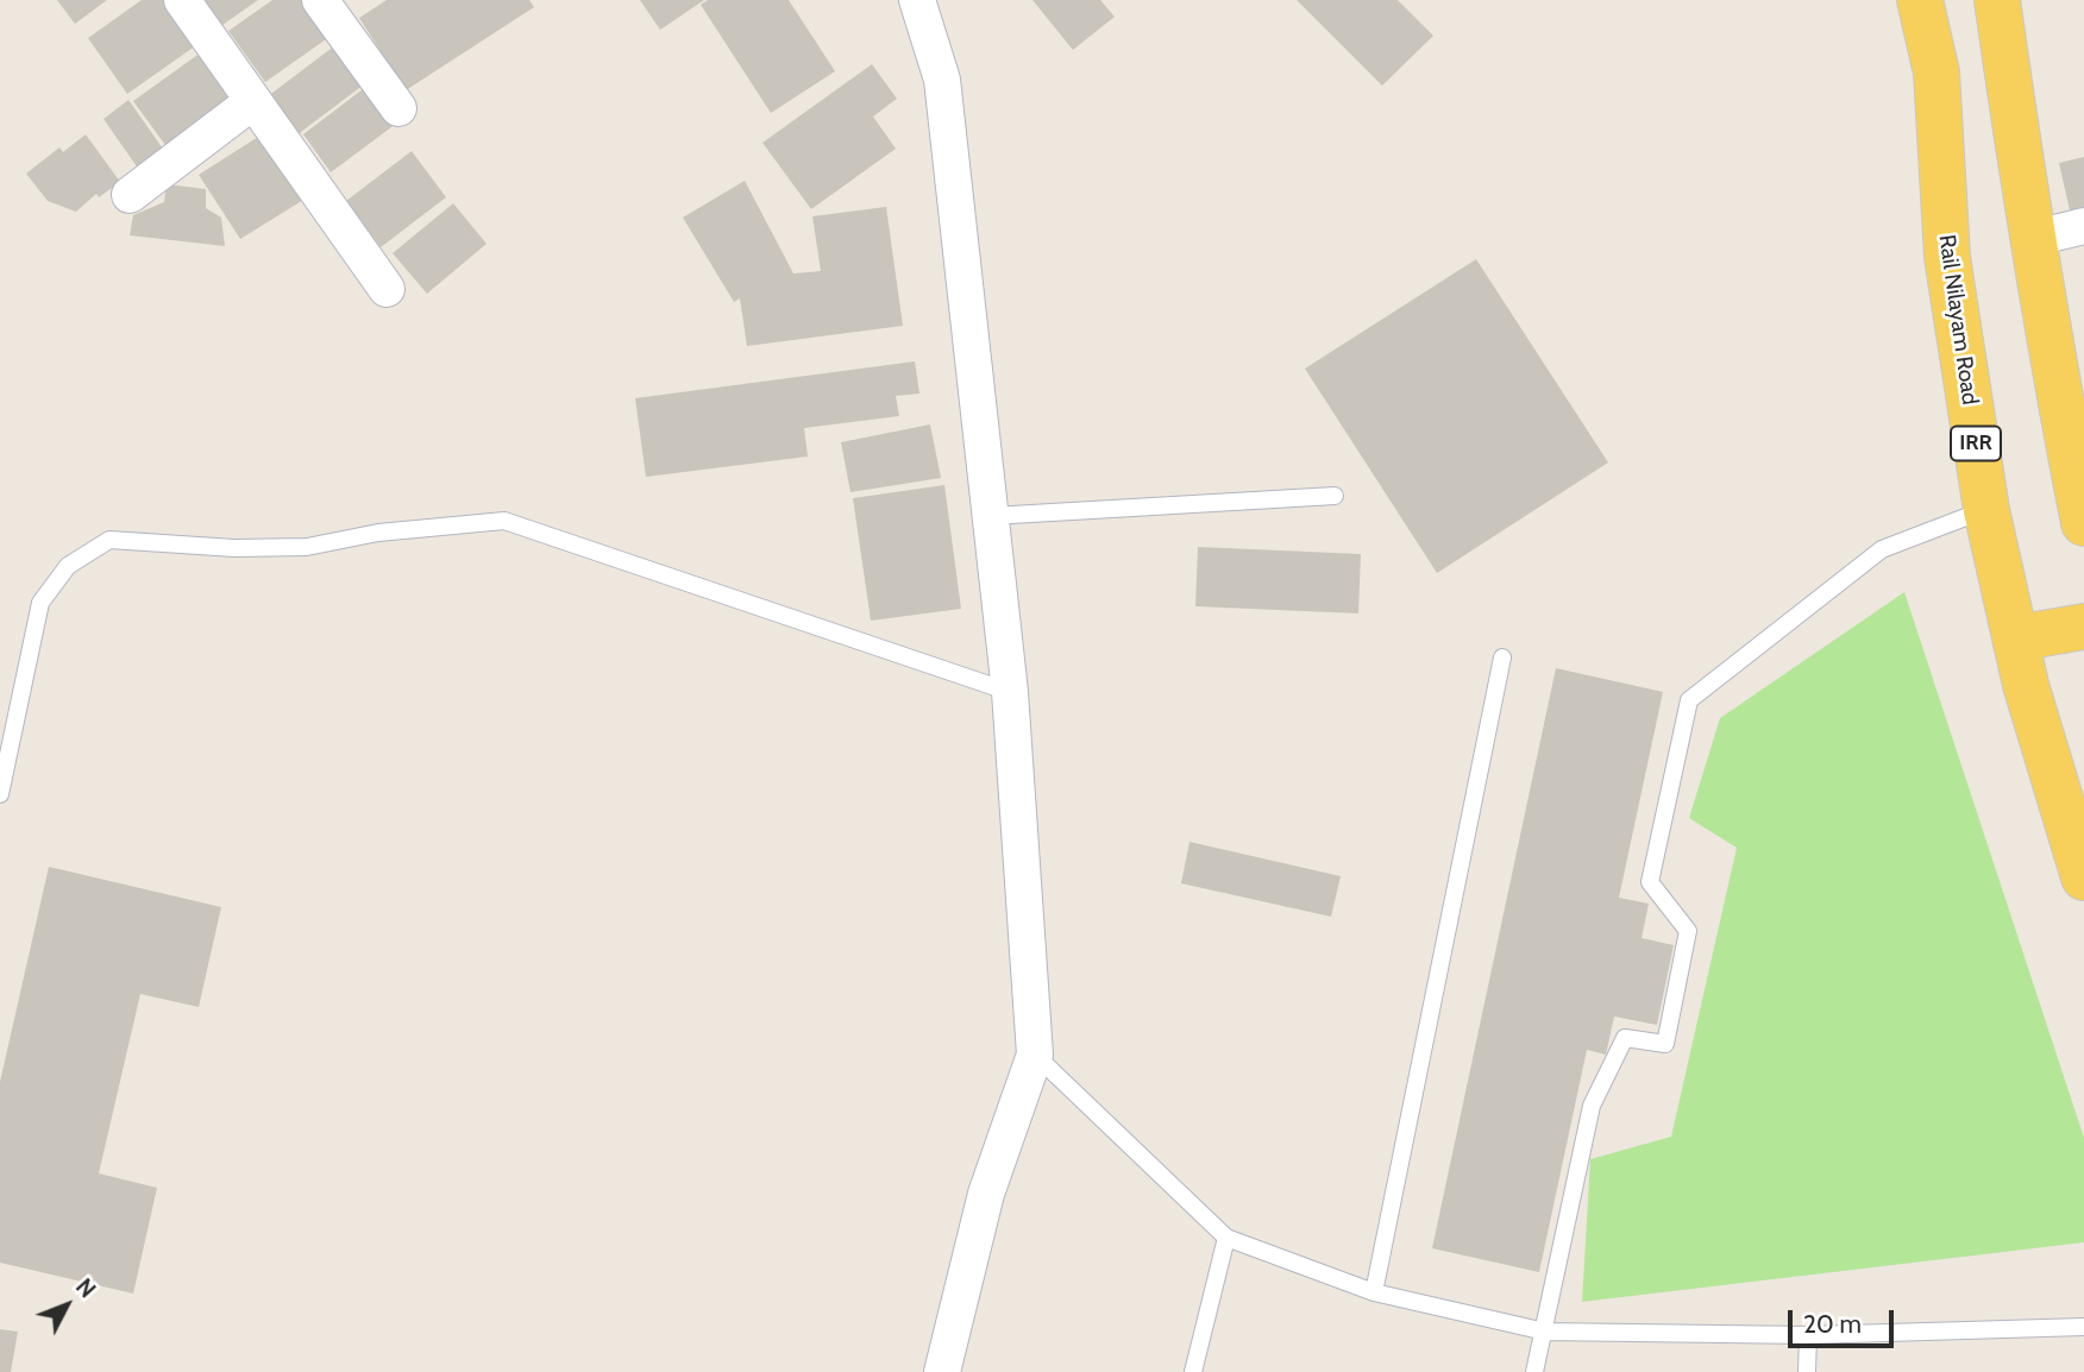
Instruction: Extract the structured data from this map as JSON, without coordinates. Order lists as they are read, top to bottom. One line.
{"streets":{"main road":["Rail Nilayam Road","IRR"]},"scale_bar":"20 m","north":"top right"}
